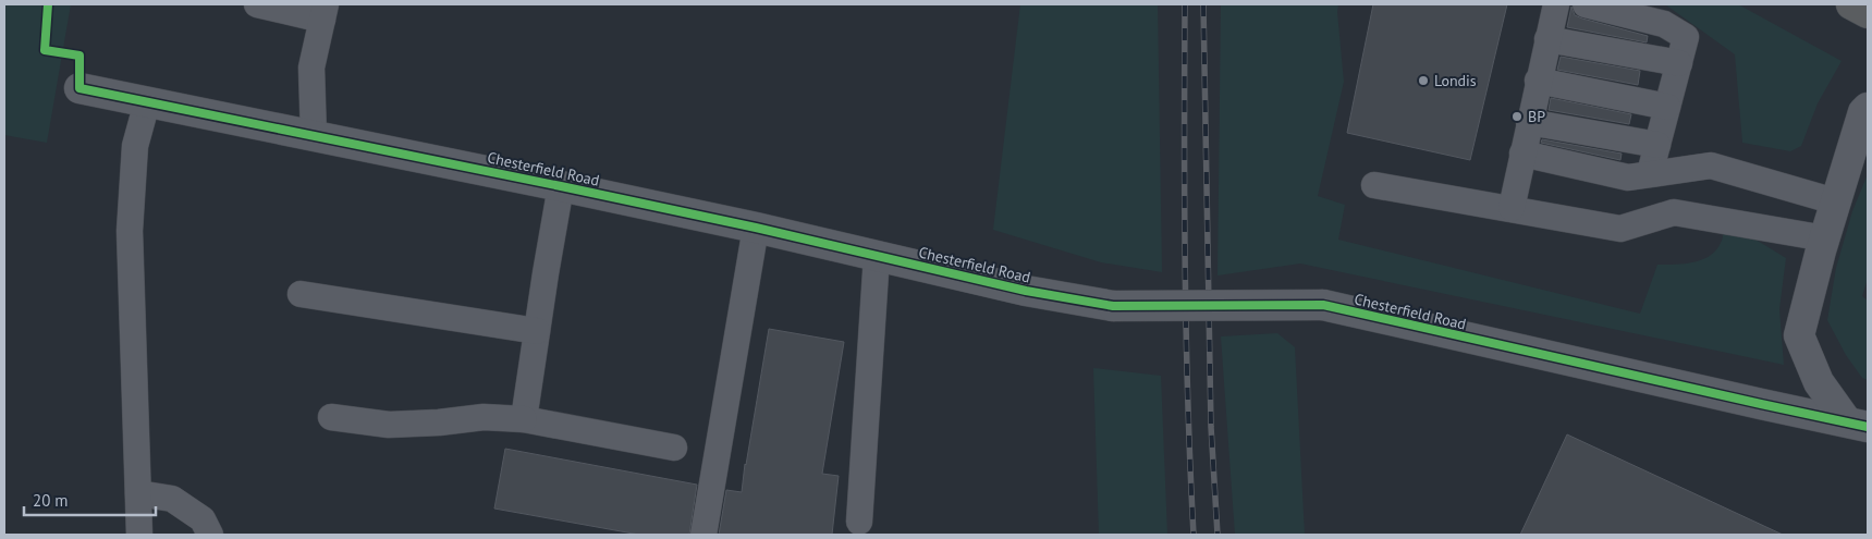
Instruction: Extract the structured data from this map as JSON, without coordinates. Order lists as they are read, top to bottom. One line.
{"streets":{"street":["Chesterfield Road"]},"places":["Londis","BP"],"scale_bar":"20 m"}
